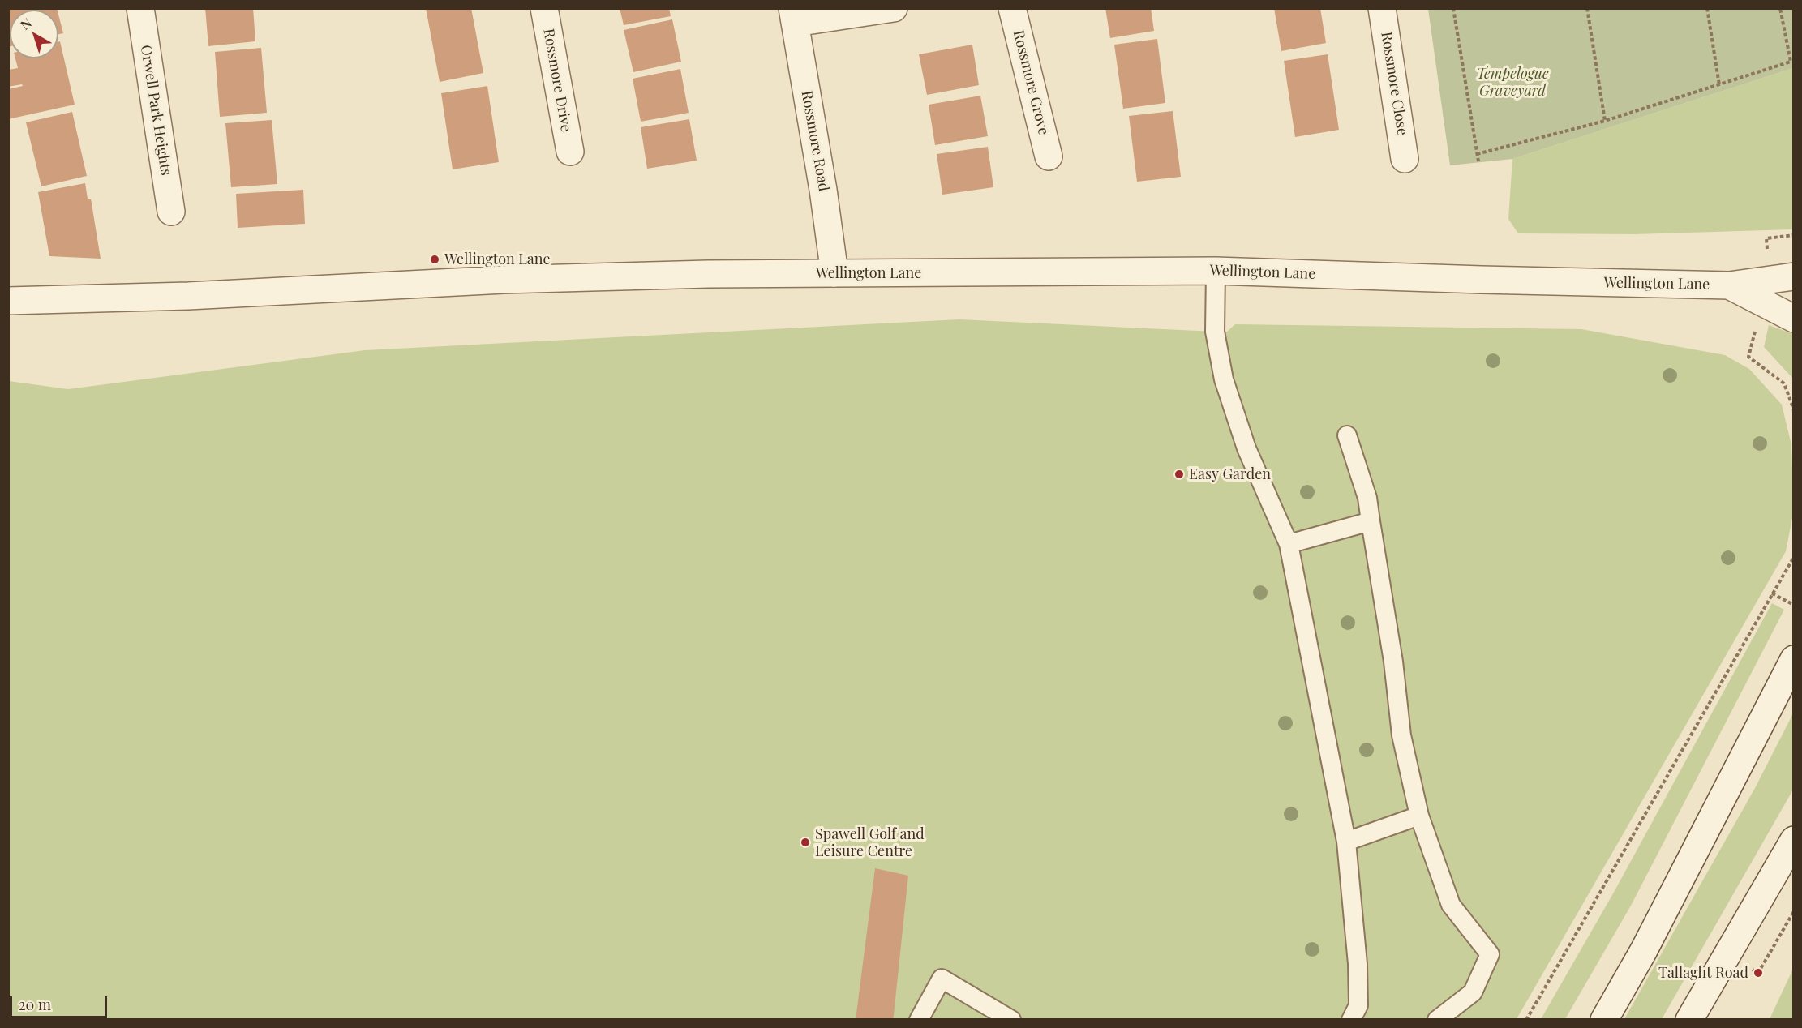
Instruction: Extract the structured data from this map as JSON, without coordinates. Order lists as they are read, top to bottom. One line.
{"streets":{"street":["Rossmore Drive","Rossmore Grove","Rossmore Close","Orwell Park Heights","Rossmore Road","Wellington Lane"]},"crossings":[["Rossmore Road","Wellington Lane"]],"parks":["Tempelogue Graveyard"],"places":["Wellington Lane","Easy Garden","Spawell Golf and Leisure Centre","Tallaght Road"],"scale_bar":"20 m","north":"top left"}
